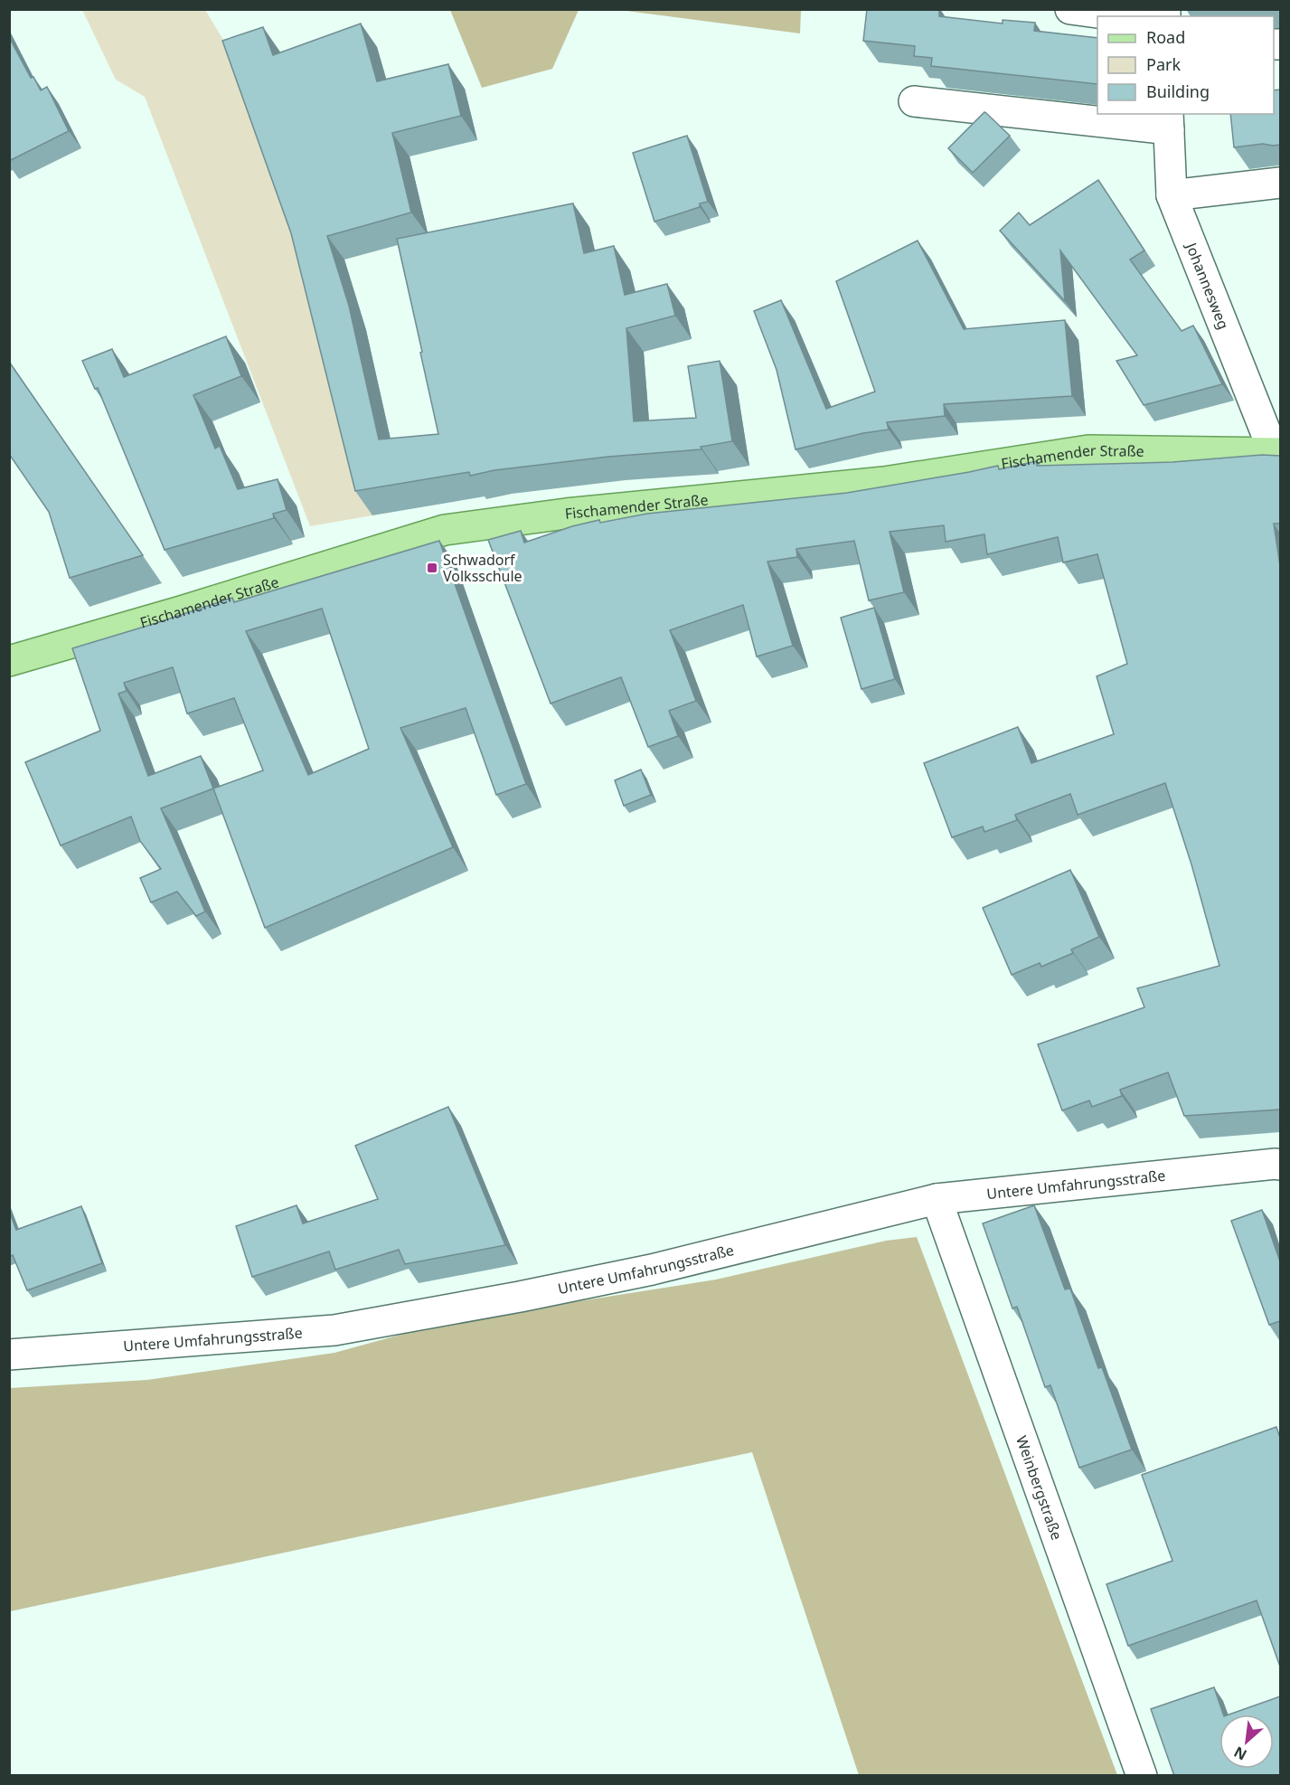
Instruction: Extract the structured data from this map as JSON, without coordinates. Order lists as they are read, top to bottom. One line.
{"streets":{"main road":["Fischamender Straße"],"street":["Johannesweg","Untere Umfahrungsstraße","Weinbergstraße"]},"crossings":[["Johannesweg","Fischamender Straße"],["Untere Umfahrungsstraße","Weinbergstraße"]],"places":{"transit":["Schwadorf Volksschule"]},"legend":["Road","Park","Building"],"north":"bottom left"}
